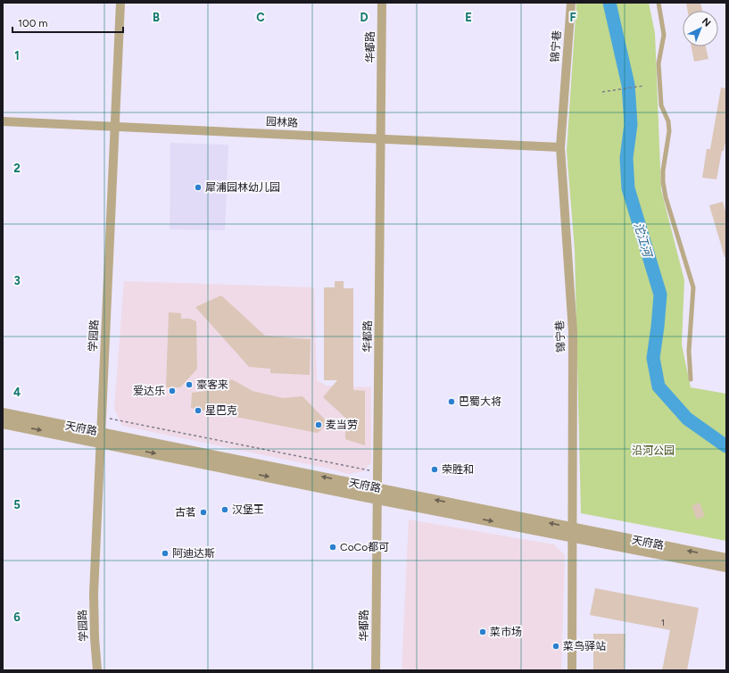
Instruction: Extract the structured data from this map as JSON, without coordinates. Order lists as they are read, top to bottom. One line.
{"streets":{"street":["锦宁巷","华都路","园林路","学园路","天府路"]},"crossings":[["锦宁巷","园林路"],["锦宁巷","天府路"],["华都路","园林路"],["华都路","天府路"],["园林路","学园路"],["学园路","天府路"]],"water":["沱江河"],"parks":["沿河公园"],"places":["犀浦园林幼儿园","豪客来","爱达乐","巴蜀大将","星巴克","麦当劳","荣胜和","汉堡王","古茗","CoCo都可","阿迪达斯","菜市场","菜鸟驿站"],"house_numbers":["1"],"scale_bar":"100 m","north":"top right","grid":{"columns":["B","C","D","E","F"],"rows":["1","2","3","4","5","6"]}}
